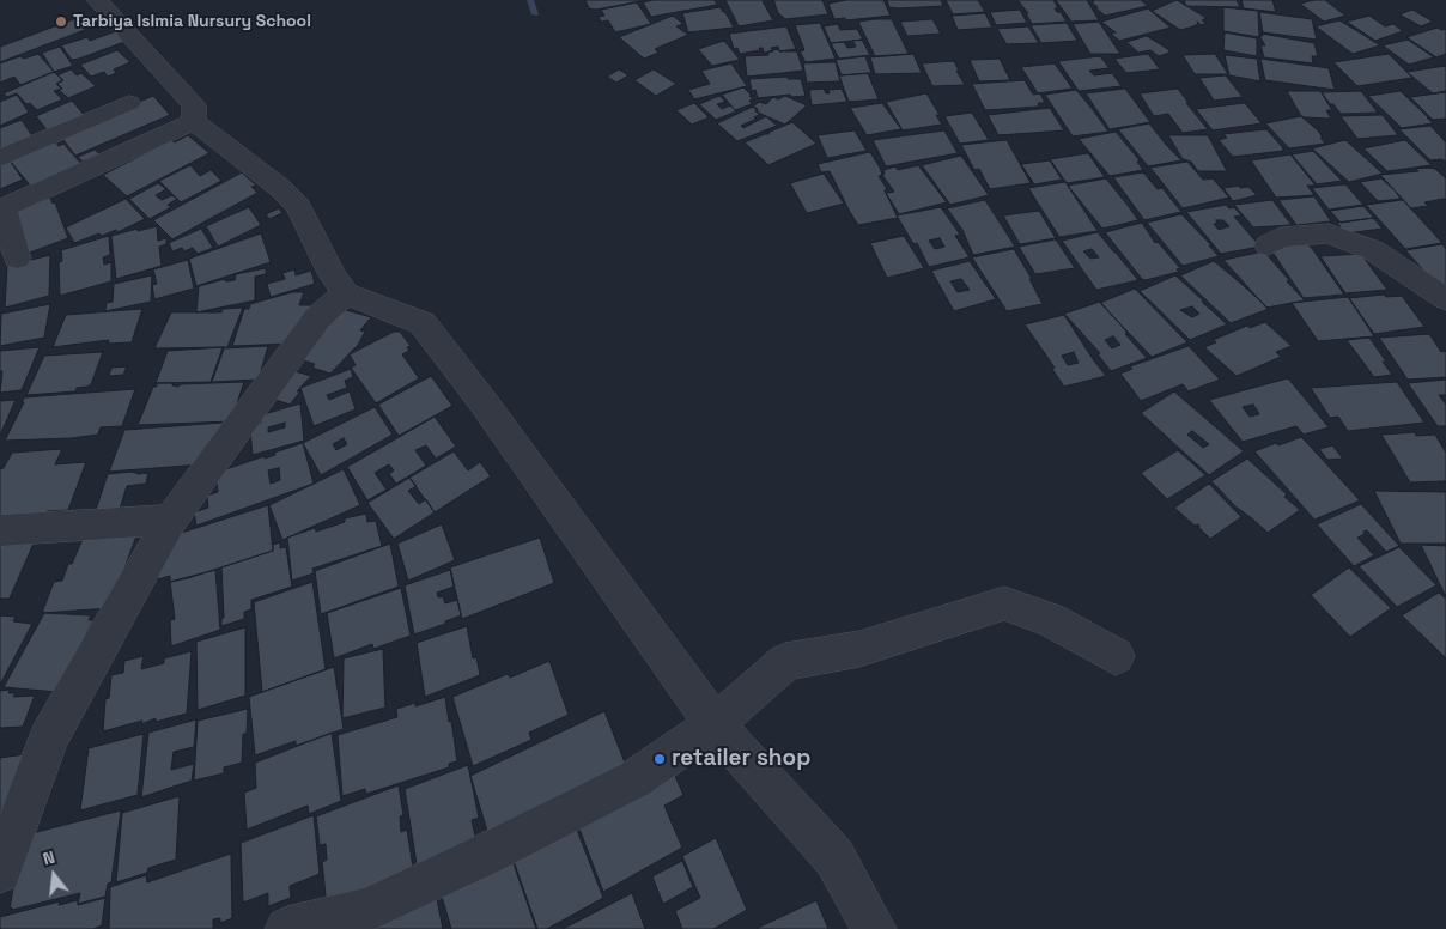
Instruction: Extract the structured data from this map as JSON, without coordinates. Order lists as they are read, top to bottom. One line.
{"places":["Tarbiya Islmia Nursury School","retailer shop"],"north":"top"}
